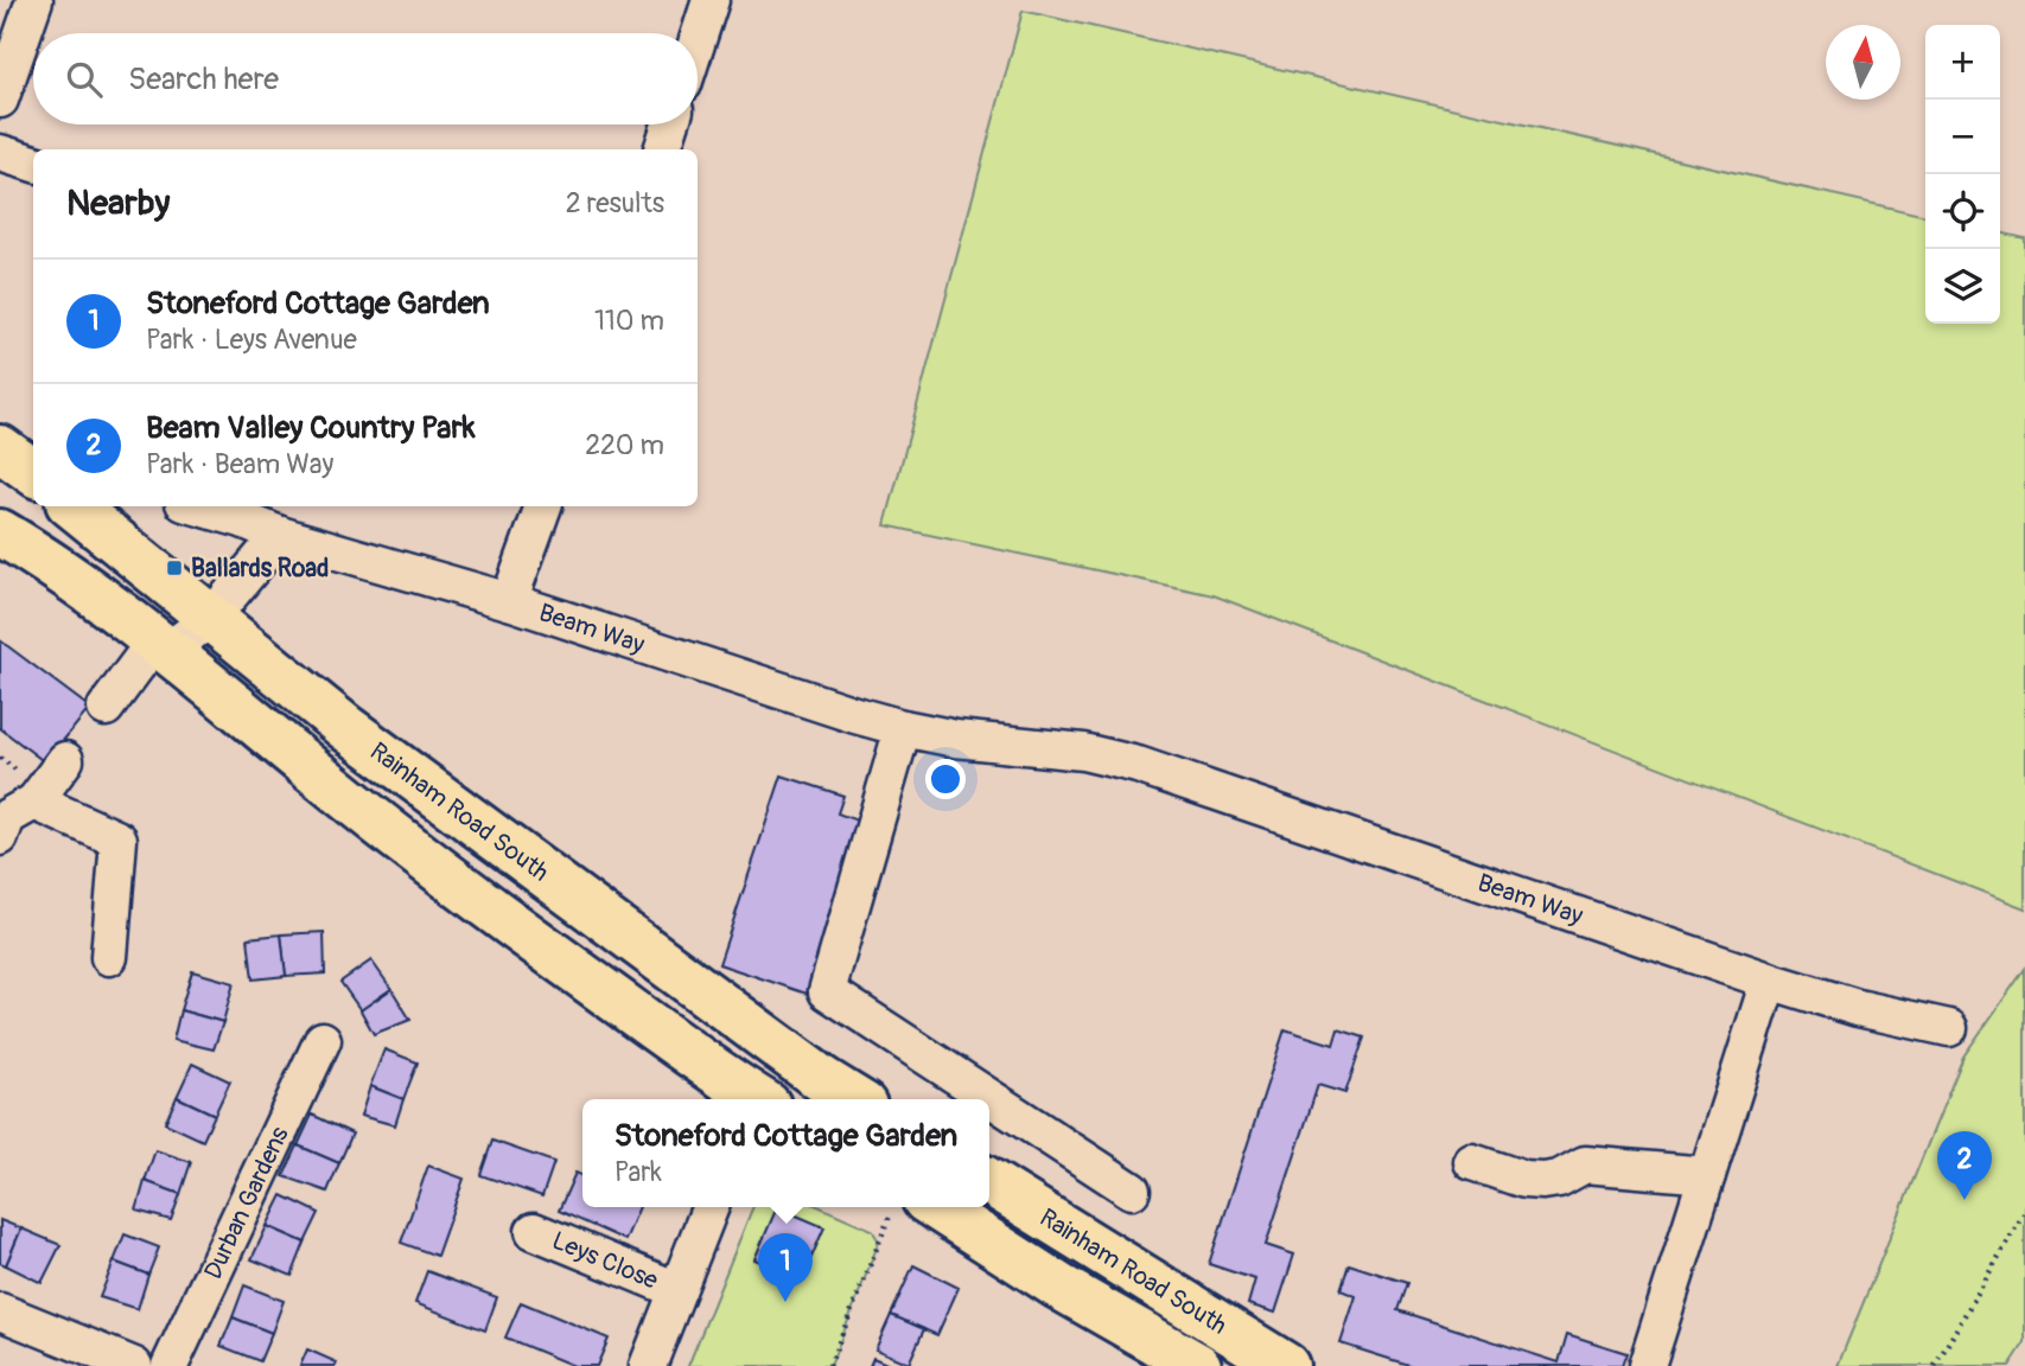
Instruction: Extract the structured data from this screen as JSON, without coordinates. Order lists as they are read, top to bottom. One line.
{"streets":{"main road":["Rainham Road South"],"street":["Beam Way","Durban Gardens","Leys Close"]},"places":{"transit":["Ballards Road"]},"north":"top","page":{"map_buttons":["+","−"],"search":"Search here","heading":["Nearby","2 results"],"list":[{"mark":"1","name":"Stoneford Cottage Garden","note":"Park · Leys Avenue","value":"110 m"},{"mark":"2","name":"Beam Valley Country Park","note":"Park · Beam Way","value":"220 m"}],"popup":["Stoneford Cottage Garden","Park"],"pins":["2","1"]}}
